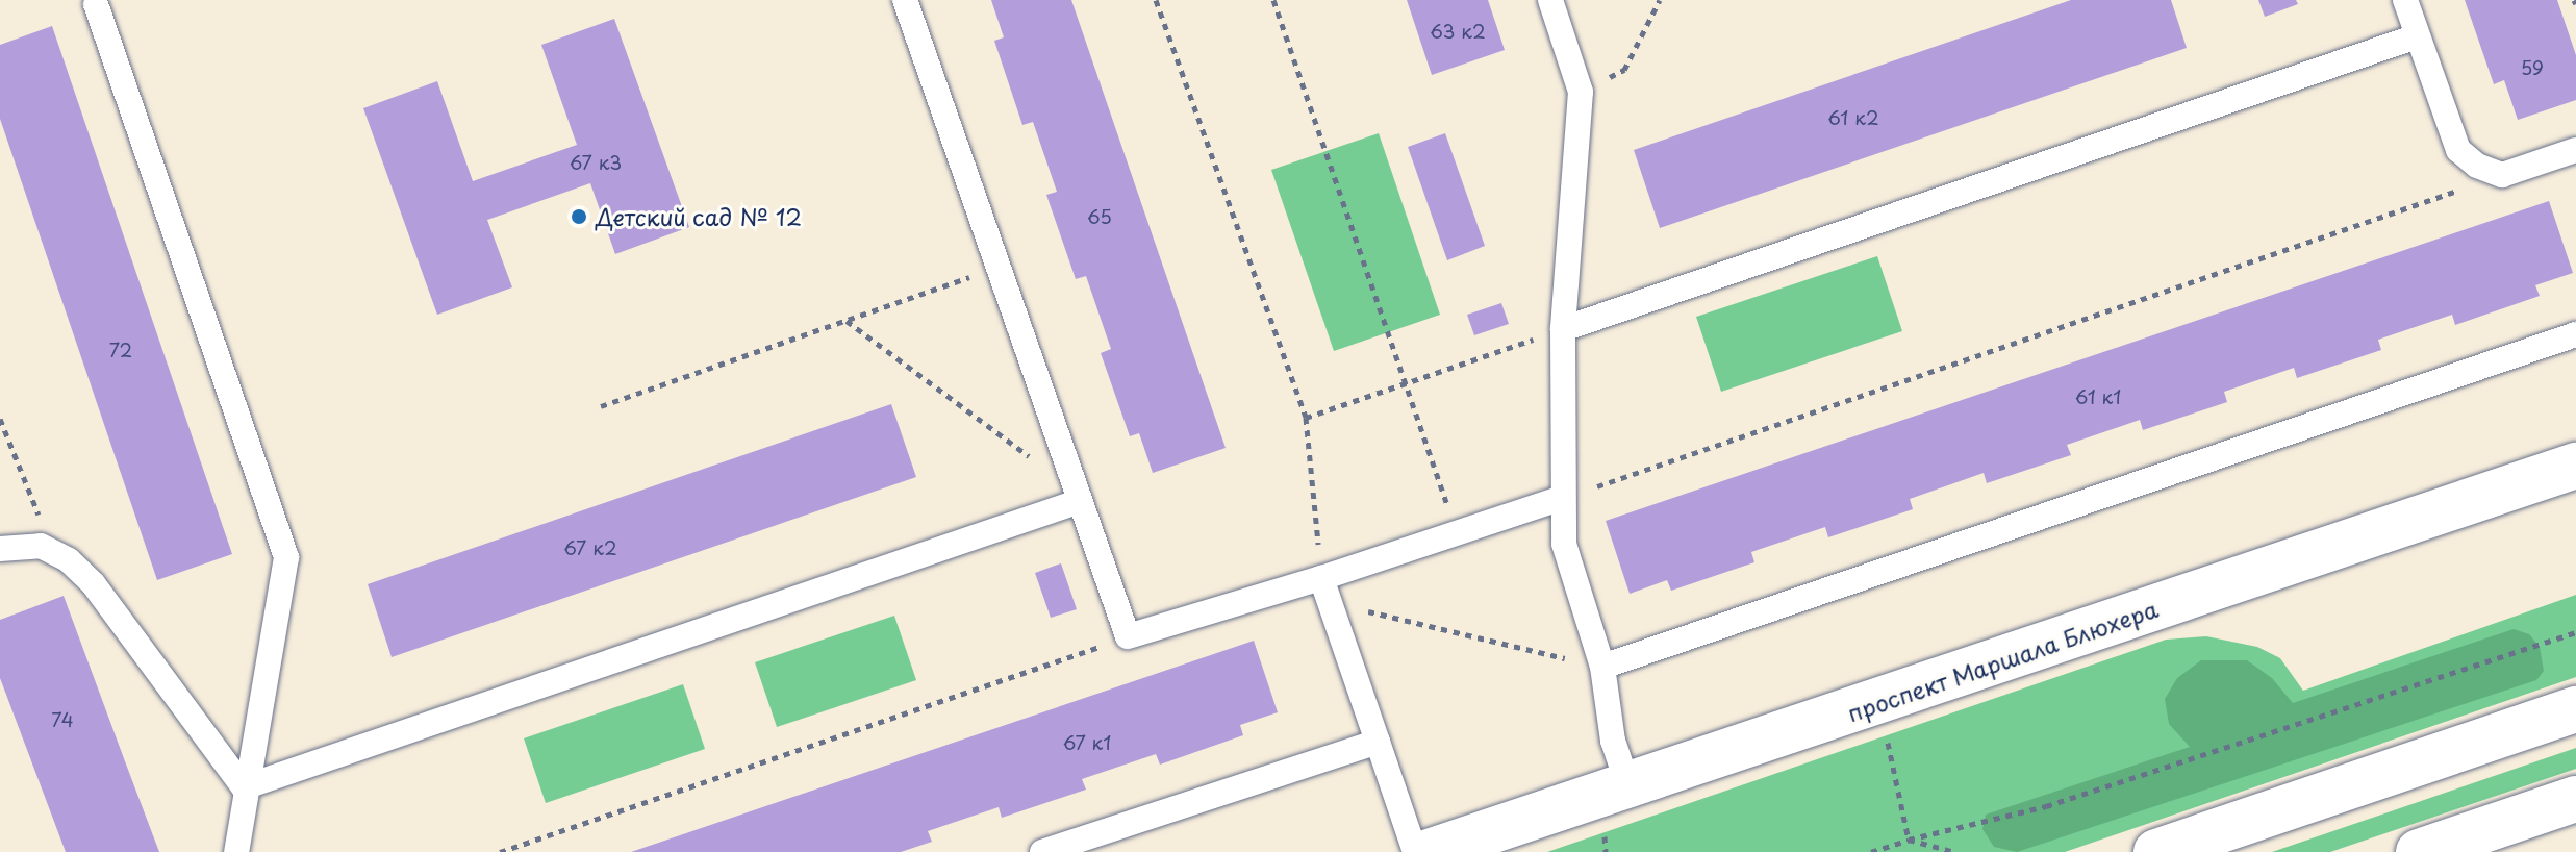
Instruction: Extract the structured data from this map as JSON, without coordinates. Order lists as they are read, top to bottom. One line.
{"streets":{"street":["проспект Маршала Блюхера"]},"places":["Детский сад № 12"],"house_numbers":["63 к2","59","61 к2","67 к3","65","72","61 к1","67 к2","74","67 к1"]}
